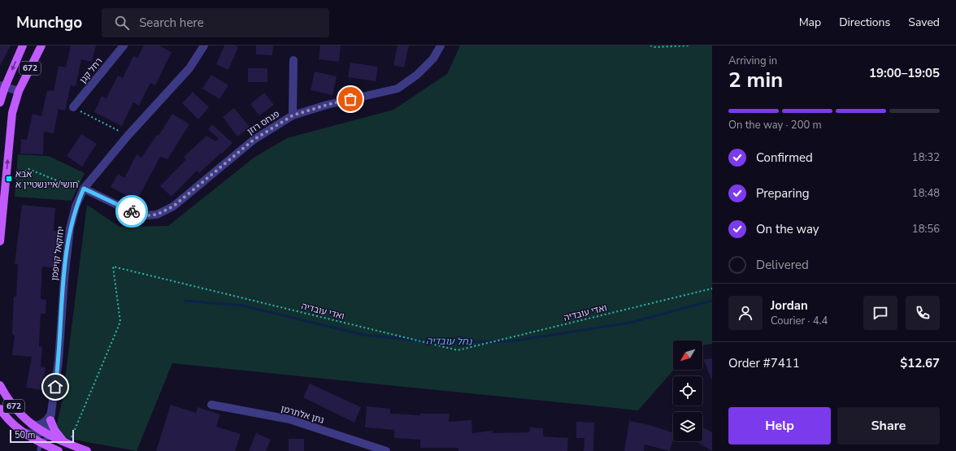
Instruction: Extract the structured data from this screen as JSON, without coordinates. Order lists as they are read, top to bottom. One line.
{"streets":{"main road":["672"],"street":["רחל קגן","פנחס רוזן","יחזקאל קויפמן","נתן אלתרמן"],"path":["ואדי עובדיה"]},"crossings":[["672","יחזקאל קויפמן"],["672","ואדי עובדיה"],["פנחס רוזן","יחזקאל קויפמן"]],"water":["נחל עובדיה"],"places":{"transit":["אבא חושי/איינשטיין א"]},"scale_bar":"50 m","north":"bottom left","page":{"header":"Munchgo","search":"Search here","nav":["Map","Directions","Saved"],"heading":["2 min","Arriving in","19:00–19:05"],"panel":["Jordan","Courier · 4.4","Order #7411","$12.67"],"bar":"On the way · 200 m","list":[["Confirmed","18:32"],["Preparing","18:48"],["On the way","18:56"],"Delivered"],"buttons":["Help","Share"],"scale":"50 m"}}
